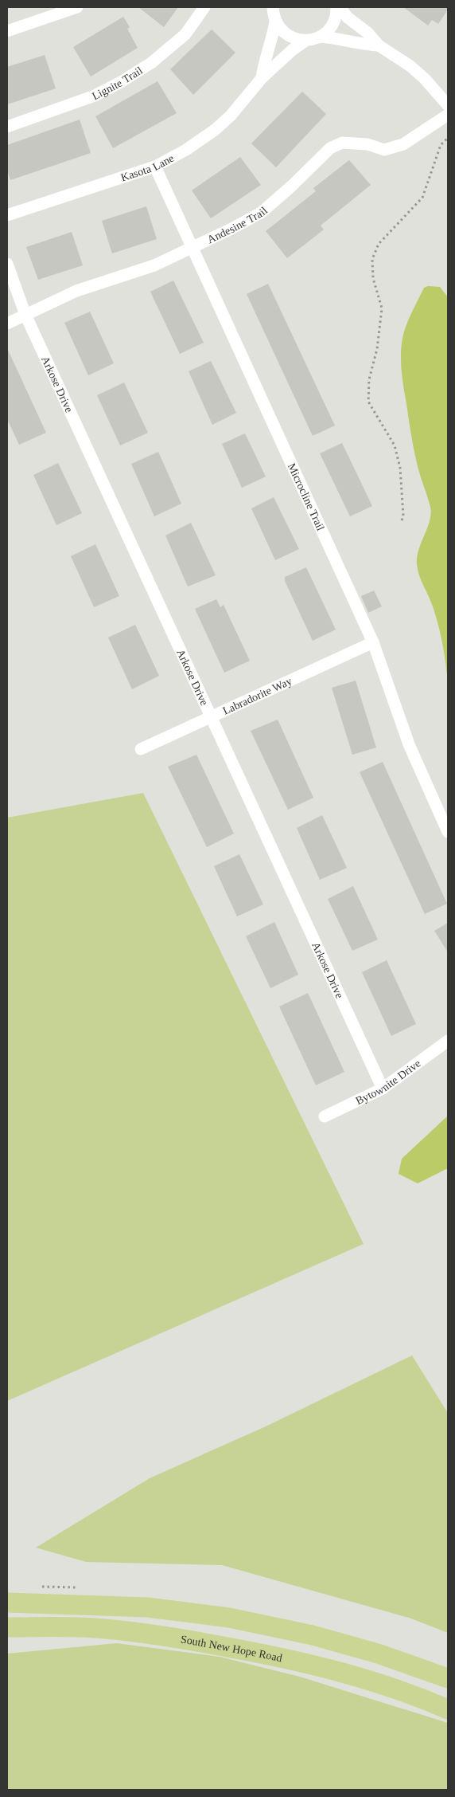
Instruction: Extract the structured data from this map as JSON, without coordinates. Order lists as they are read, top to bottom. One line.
{"streets":{"main road":["South New Hope Road"],"street":["Lignite Trail","Kasota Lane","Andesine Trail","Arkose Drive","Microcline Trail","Labradorite Way","Bytownite Drive"]},"crossings":[["Kasota Lane","Microcline Trail"],["Andesine Trail","Arkose Drive"],["Andesine Trail","Microcline Trail"],["Arkose Drive","Labradorite Way"],["Arkose Drive","Bytownite Drive"],["Microcline Trail","Labradorite Way"]]}
